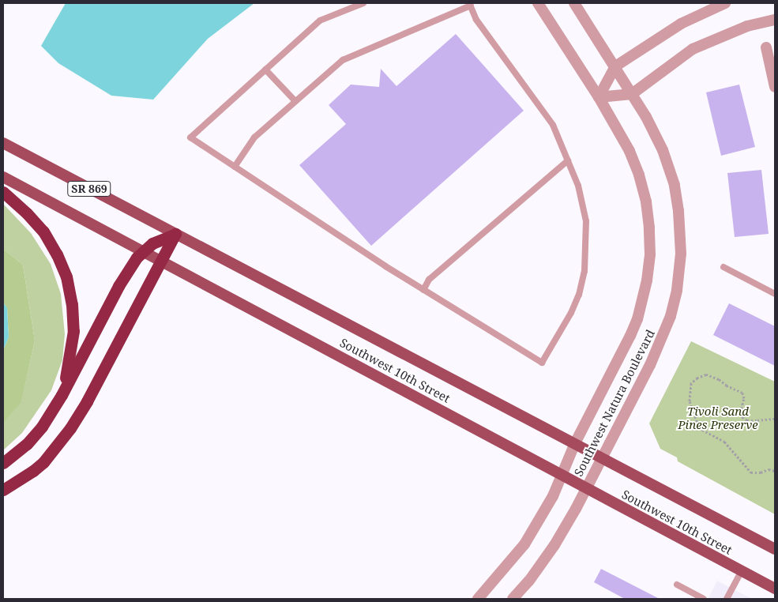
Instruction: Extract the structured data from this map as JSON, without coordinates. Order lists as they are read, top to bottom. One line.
{"streets":{"main road":["SR 869","Southwest 10th Street"],"street":["Southwest Natura Boulevard"]},"crossings":[["Southwest 10th Street","Southwest Natura Boulevard"]],"parks":["Tivoli Sand Pines Preserve"]}
